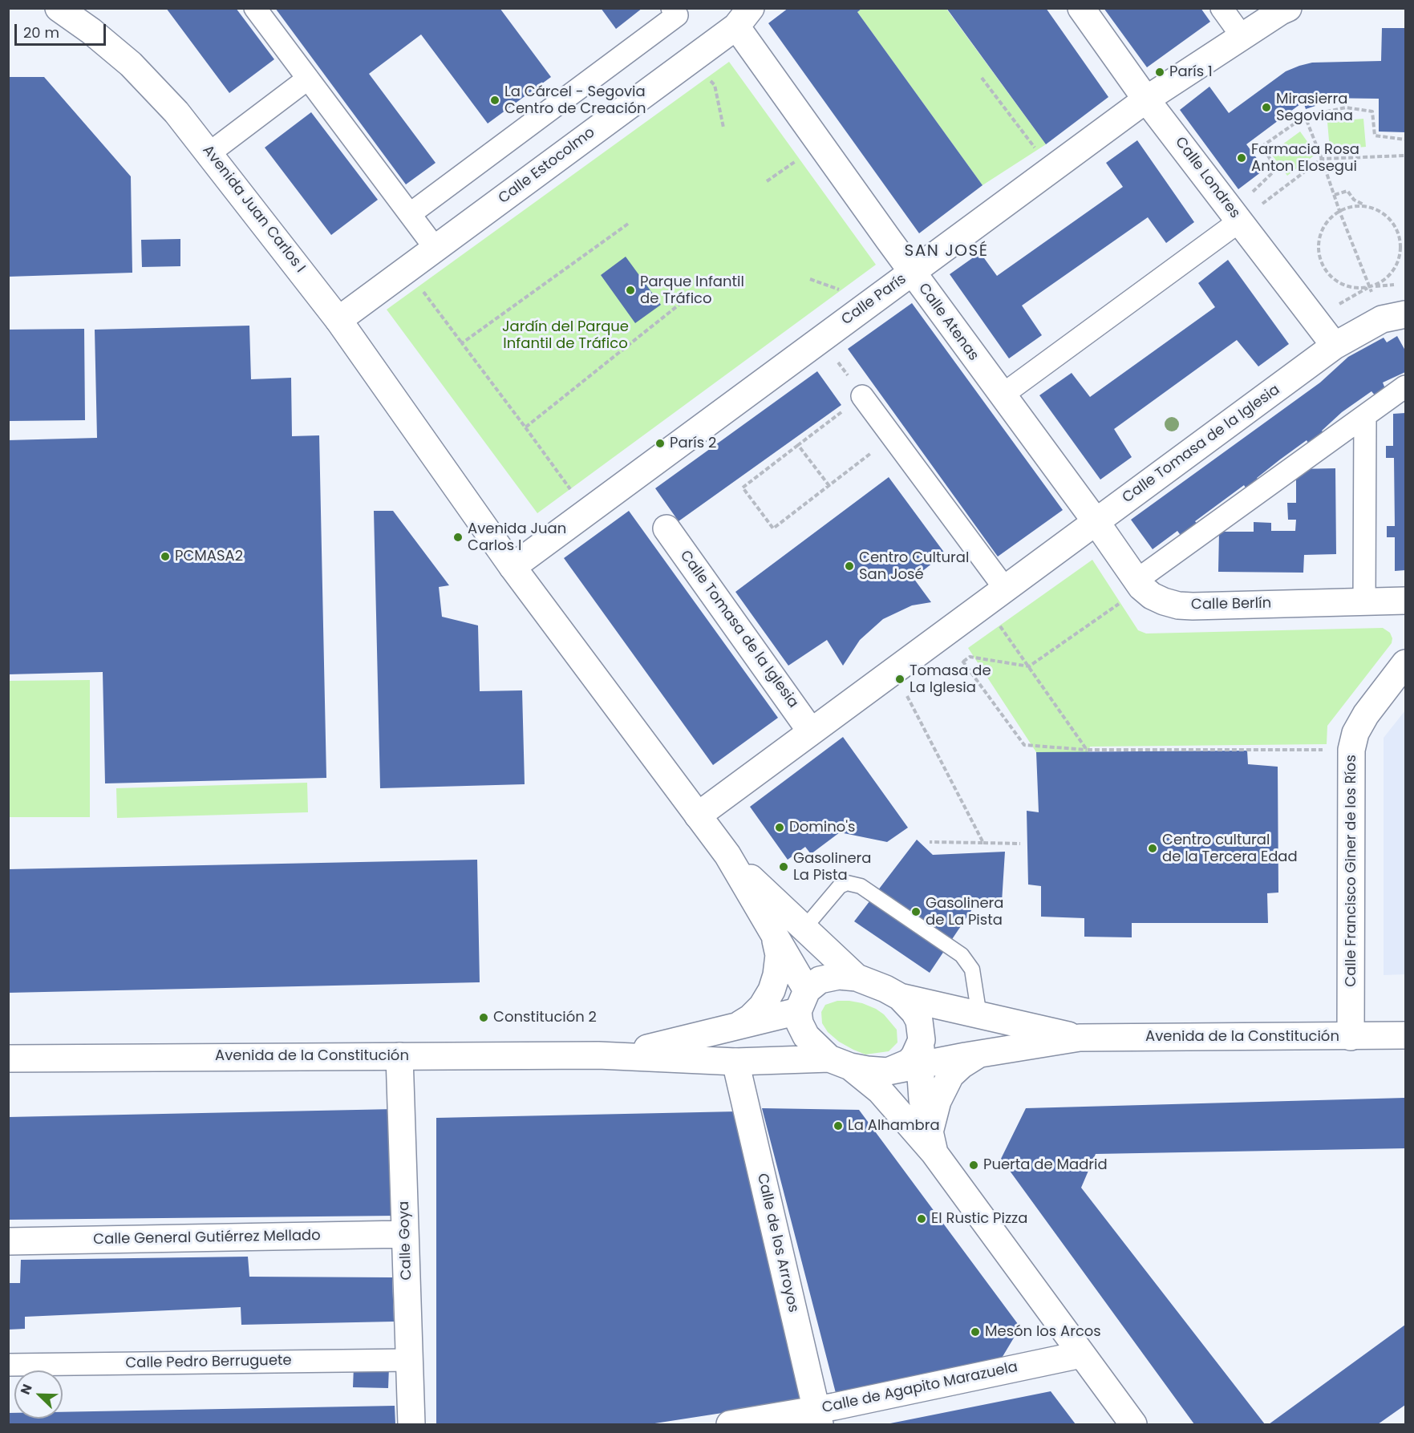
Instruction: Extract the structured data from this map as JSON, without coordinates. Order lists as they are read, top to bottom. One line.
{"streets":{"street":["Calle Estocolmo","Calle Londres","Avenida Juan Carlos I","Calle París","Calle Atenas","Calle Tomasa de la Iglesia","Calle Berlín","Calle Francisco Giner de los Ríos","Avenida de la Constitución","Calle General Gutiérrez Mellado","Calle Goya","Calle de los Arroyos","Calle Pedro Berruguete","Calle de Agapito Marazuela"]},"crossings":[["Calle Estocolmo","Avenida Juan Carlos I"],["Calle Estocolmo","Calle Atenas"],["Calle Londres","Calle París"],["Calle Londres","Calle Tomasa de la Iglesia"],["Avenida Juan Carlos I","Calle París"],["Avenida Juan Carlos I","Calle Tomasa de la Iglesia"],["Avenida Juan Carlos I","Avenida de la Constitución"],["Calle París","Calle Atenas"],["Calle Atenas","Calle Tomasa de la Iglesia"],["Calle Atenas","Calle Berlín"],["Calle Tomasa de la Iglesia","Calle Berlín"],["Calle Francisco Giner de los Ríos","Avenida de la Constitución"],["Avenida de la Constitución","Calle Goya"],["Avenida de la Constitución","Calle de los Arroyos"],["Calle General Gutiérrez Mellado","Calle Goya"],["Calle Goya","Calle Pedro Berruguete"],["Calle de los Arroyos","Calle de Agapito Marazuela"]],"districts":["SAN JOSÉ"],"parks":["Jardín del Parque Infantil de Tráfico"],"places":["París 1","La Cárcel - Segovia Centro de Creación","Mirasierra Segoviana","Farmacia Rosa Anton Elosegui","Parque Infantil de Tráfico","París 2","Avenida Juan Carlos I","PCMASA2","Centro Cultural San José","Tomasa de La Iglesia","Domino's","Centro cultural de la Tercera Edad","Gasolinera La Pista","Gasolinera de La Pista","Constitución 2","La Alhambra","Puerta de Madrid","El Rustic Pizza","Mesón los Arcos"],"scale_bar":"20 m","north":"top left"}
